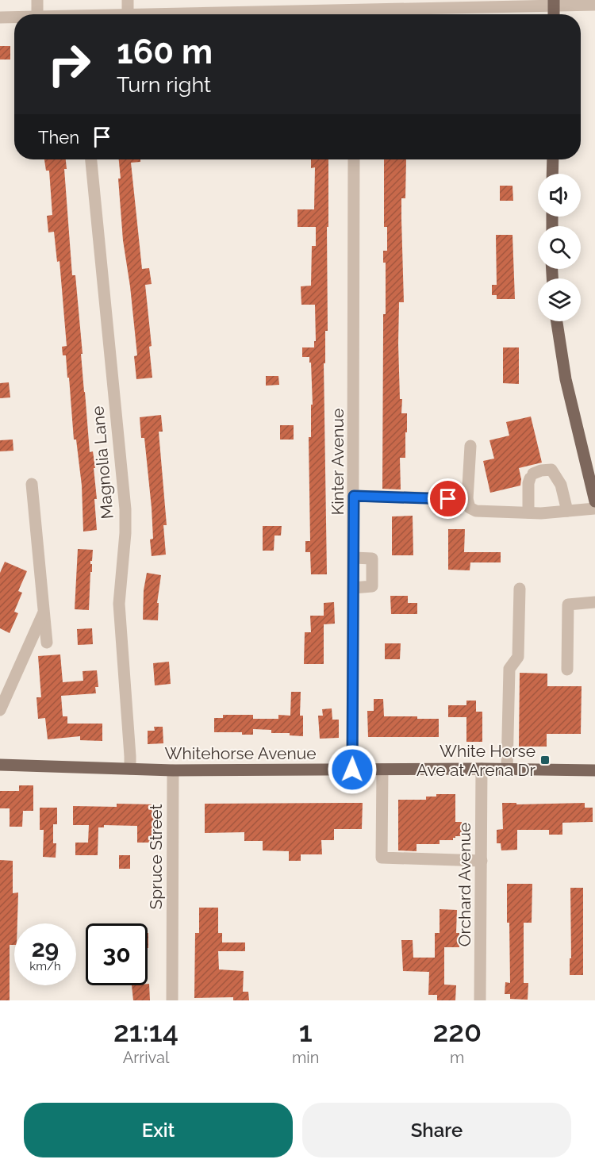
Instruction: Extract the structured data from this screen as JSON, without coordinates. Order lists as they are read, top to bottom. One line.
{"streets":{"main road":["Whitehorse Avenue"],"street":["Kinter Avenue","Magnolia Lane","Spruce Street","Orchard Avenue"]},"crossings":[["Kinter Avenue","Whitehorse Avenue"],["Magnolia Lane","Whitehorse Avenue"],["Whitehorse Avenue","Spruce Street"],["Whitehorse Avenue","Orchard Avenue"]],"places":{"transit":["White Horse Ave at Arena Dr"]},"page":{"turn":["160 m","Turn right"],"then":"Then","speed":"29 km/h","limit":"30","eta":["21:14","Arrival","1","min","220","m"],"buttons":["Exit","Share"]}}
